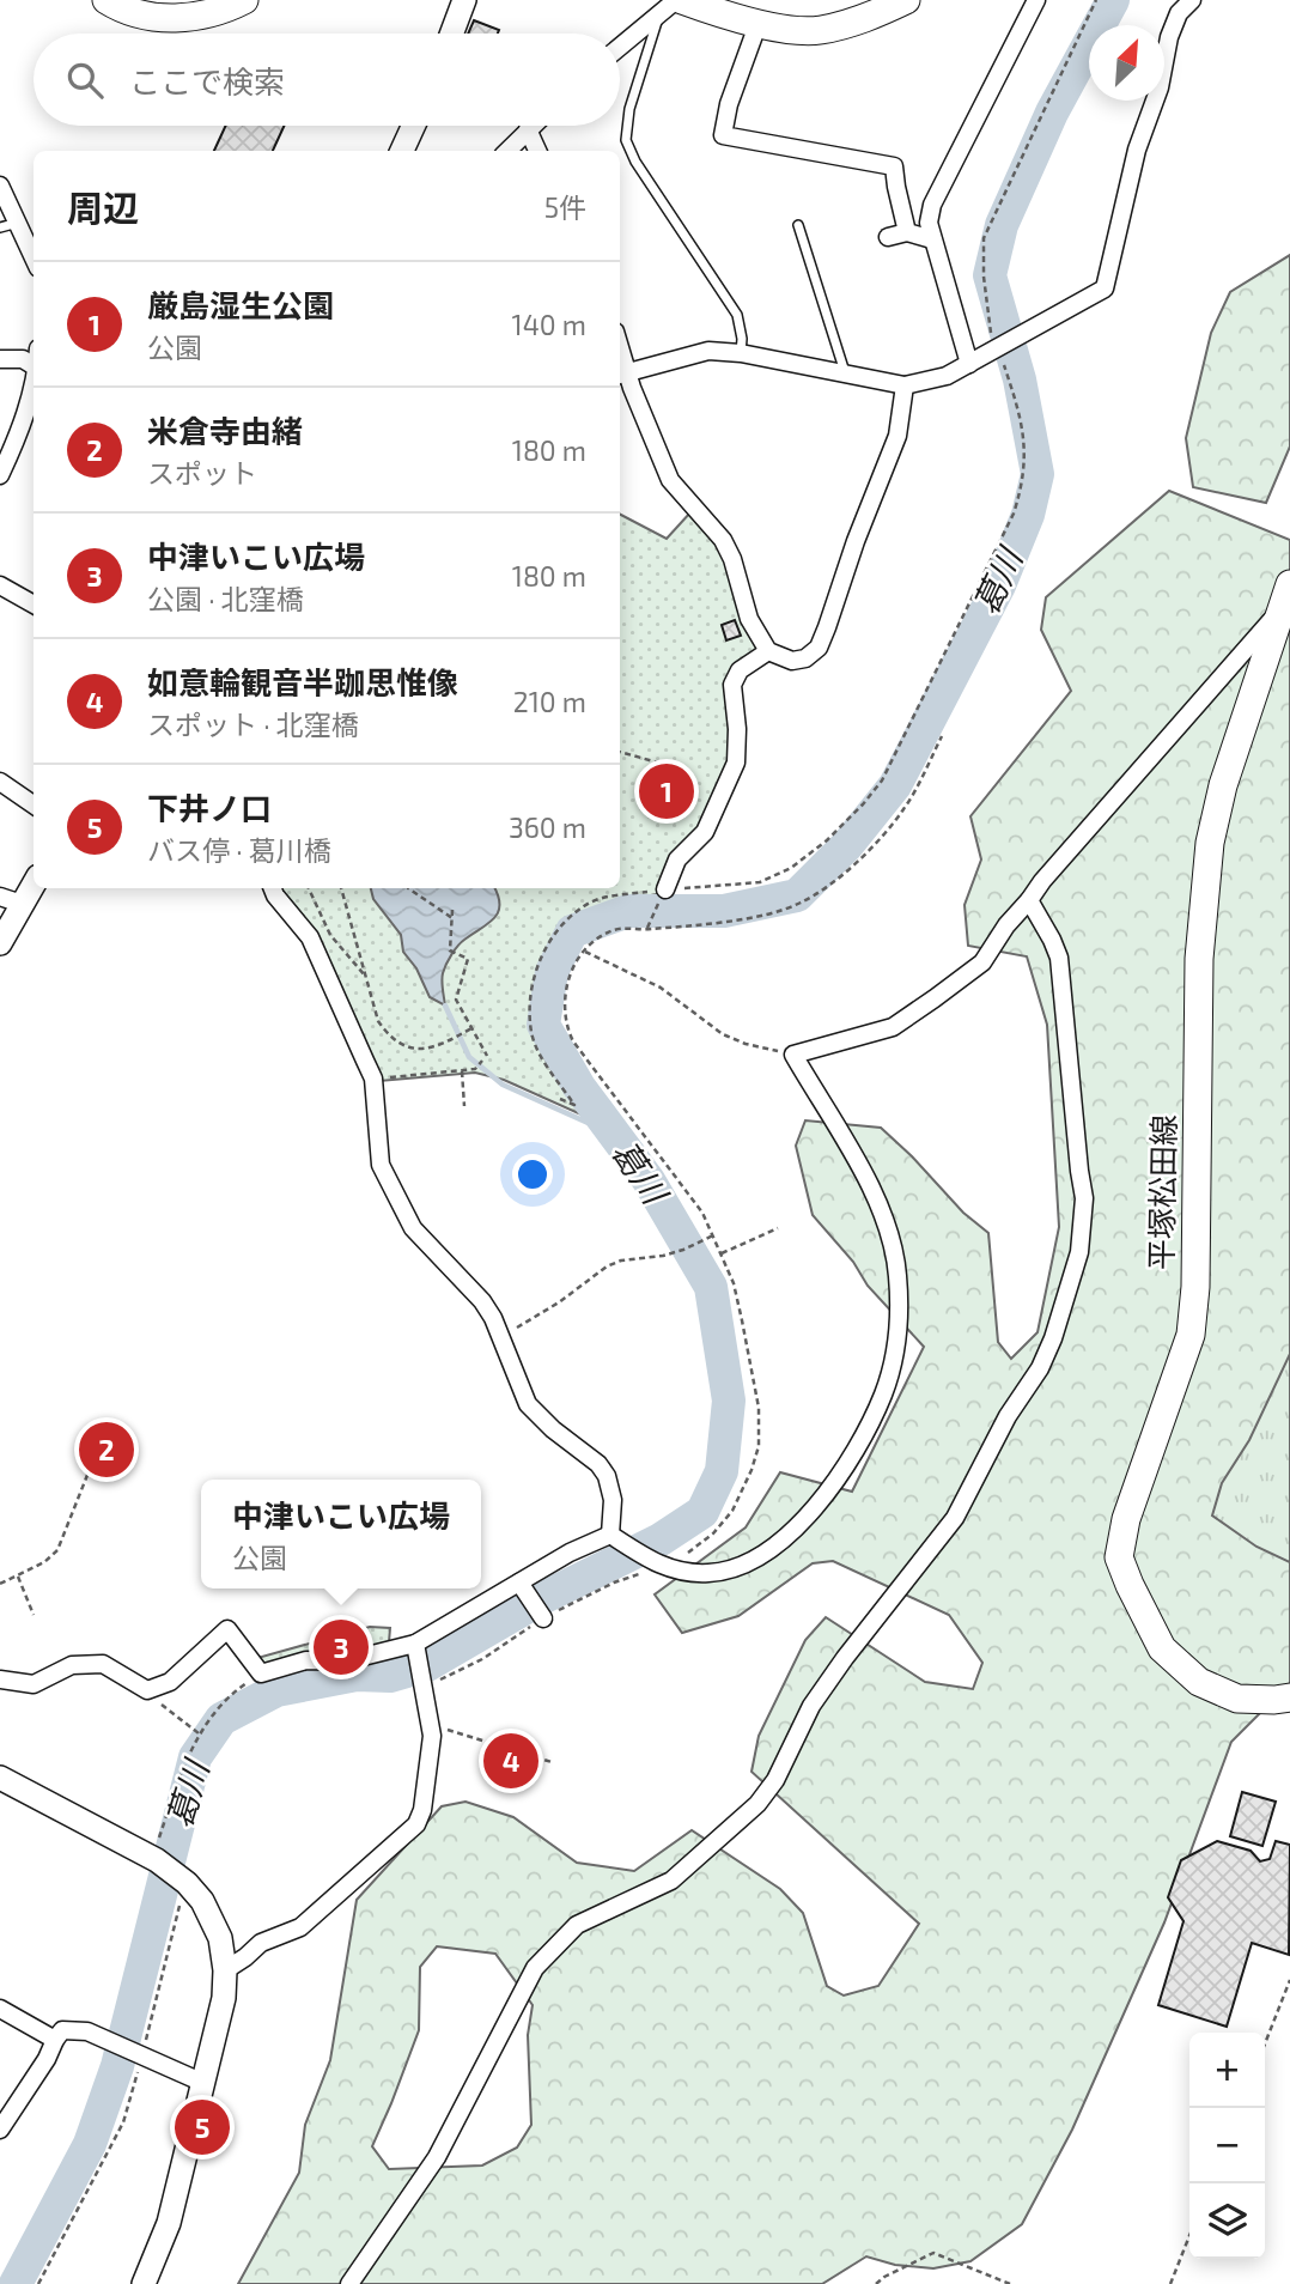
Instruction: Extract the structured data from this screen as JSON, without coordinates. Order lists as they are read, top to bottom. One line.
{"streets":{"main road":["平塚松田線"]},"water":["葛川"],"north":"top right","page":{"search":"ここで検索","heading":["周辺","5件"],"list":[{"mark":"1","name":"厳島湿生公園","note":"公園","value":"140 m"},{"mark":"2","name":"米倉寺由緒","note":"スポット","value":"180 m"},{"mark":"3","name":"中津いこい広場","note":"公園 · 北窪橋","value":"180 m"},{"mark":"4","name":"如意輪観音半跏思惟像","note":"スポット · 北窪橋","value":"210 m"},{"mark":"5","name":"下井ノ口","note":"バス停 · 葛川橋","value":"360 m"}],"pins":["1","2","3","4","5"],"popup":["中津いこい広場","公園"],"map_buttons":["+","−"]}}
